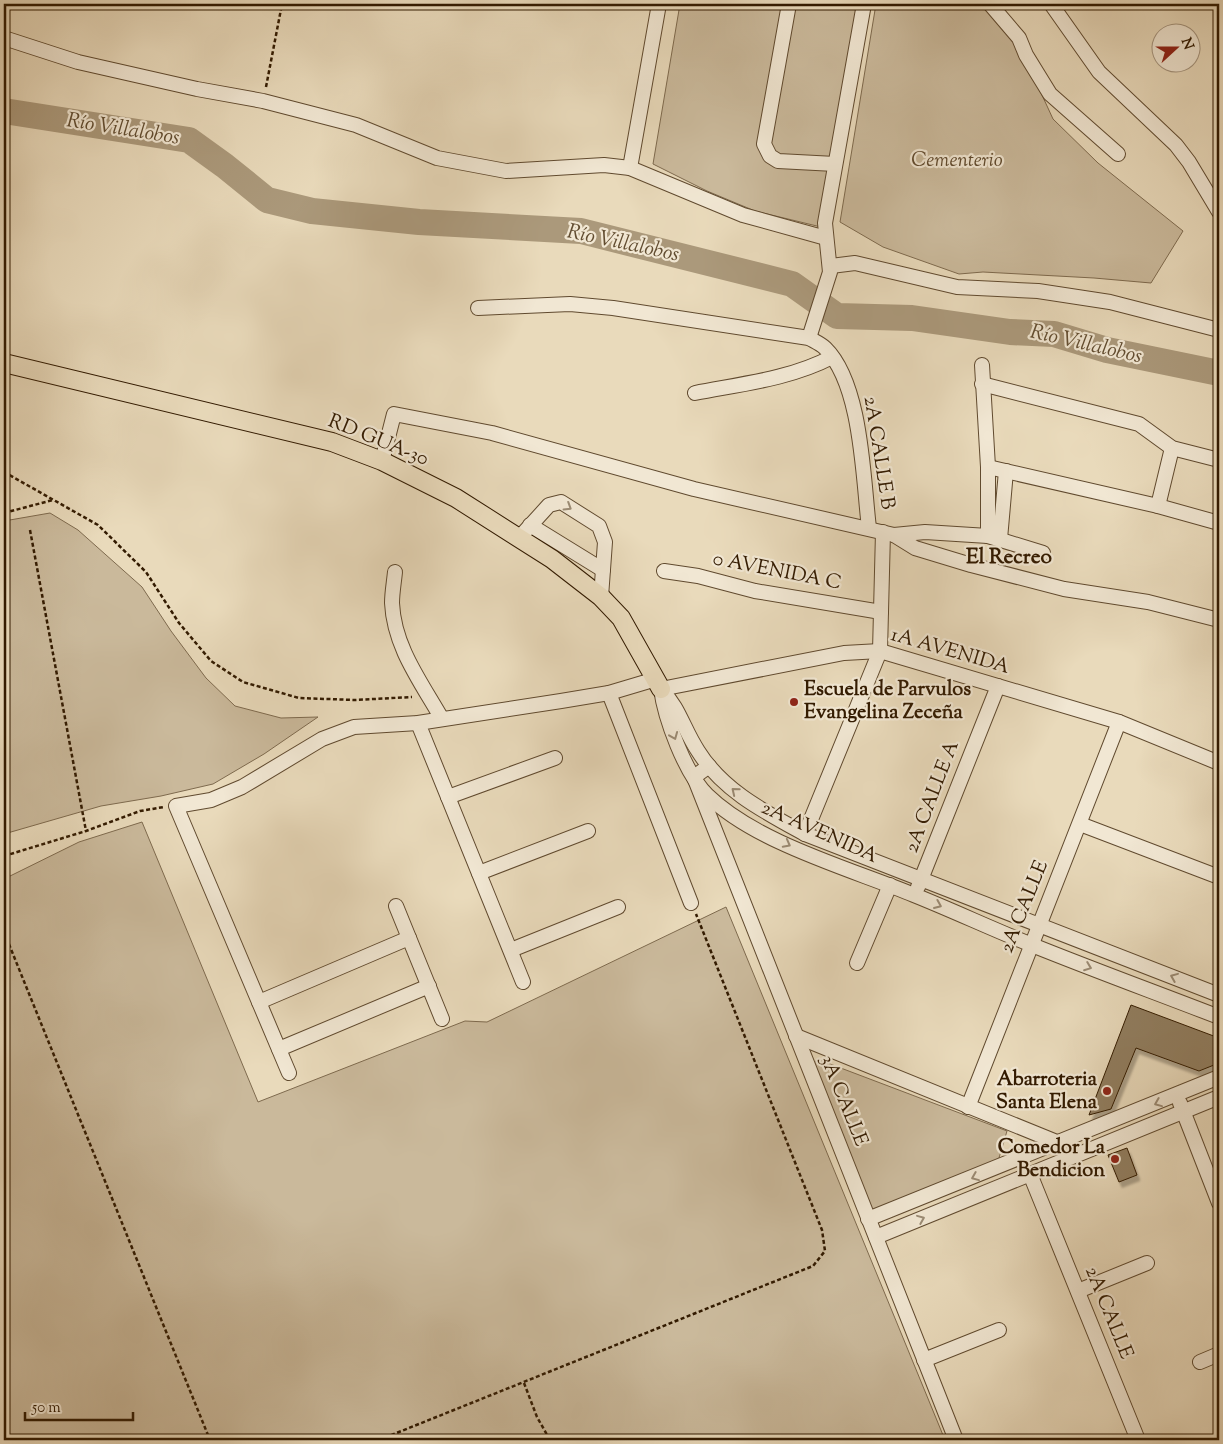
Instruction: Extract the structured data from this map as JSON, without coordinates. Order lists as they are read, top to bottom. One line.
{"streets":{"main road":["RD GUA-30"],"street":["2A CALLE B","0 AVENIDA C","1A AVENIDA","2A CALLE A","2A AVENIDA","2A CALLE","3A CALLE"]},"crossings":[["RD GUA-30","1A AVENIDA"],["RD GUA-30","2A AVENIDA"],["2A CALLE B","0 AVENIDA C"],["2A CALLE B","1A AVENIDA"],["2A CALLE B","2A AVENIDA"],["1A AVENIDA","2A CALLE A"],["1A AVENIDA","2A AVENIDA"],["1A AVENIDA","2A CALLE"],["2A CALLE A","2A AVENIDA"],["2A AVENIDA","2A CALLE"],["2A AVENIDA","3A CALLE"]],"districts":["El Recreo"],"water":["Río Villalobos"],"parks":["Cementerio"],"places":["Escuela de Parvulos Evangelina Zeceña","Abarroteria Santa Elena","Comedor La Bendicion"],"scale_bar":"50 m","north":"right"}
